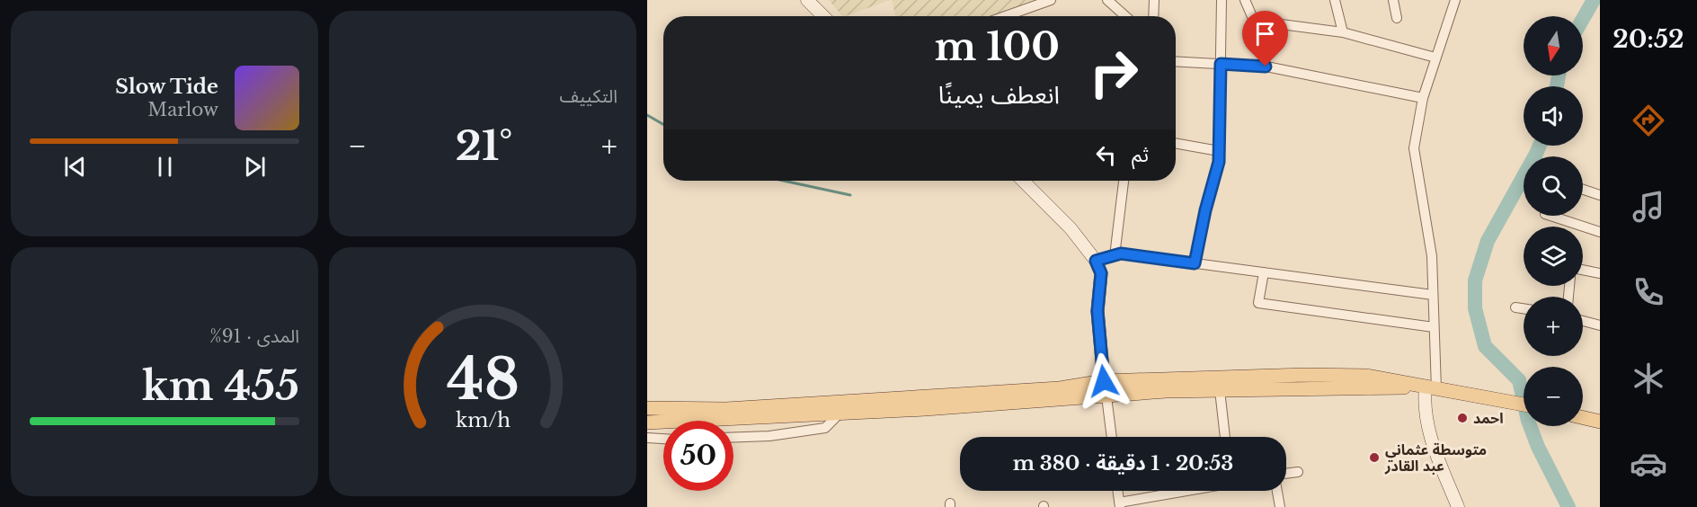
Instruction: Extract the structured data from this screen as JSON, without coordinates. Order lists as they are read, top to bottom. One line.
{"places":["احمد","متوسطة عثماني عبد القادر"],"north":"bottom","page":{"tabs":"20:52","tile":["التكييف",["المدى · 91%","455 km"]],"map_buttons":["+","−"],"turn":["100 m","انعطف يمينًا"],"song":["Slow Tide","Marlow"],"heat":["−","21°","+"],"then":"ثم","limit":"50","trip":"20:53 · 1 دقيقة · 380 m","gauge":["48","km/h"]}}
